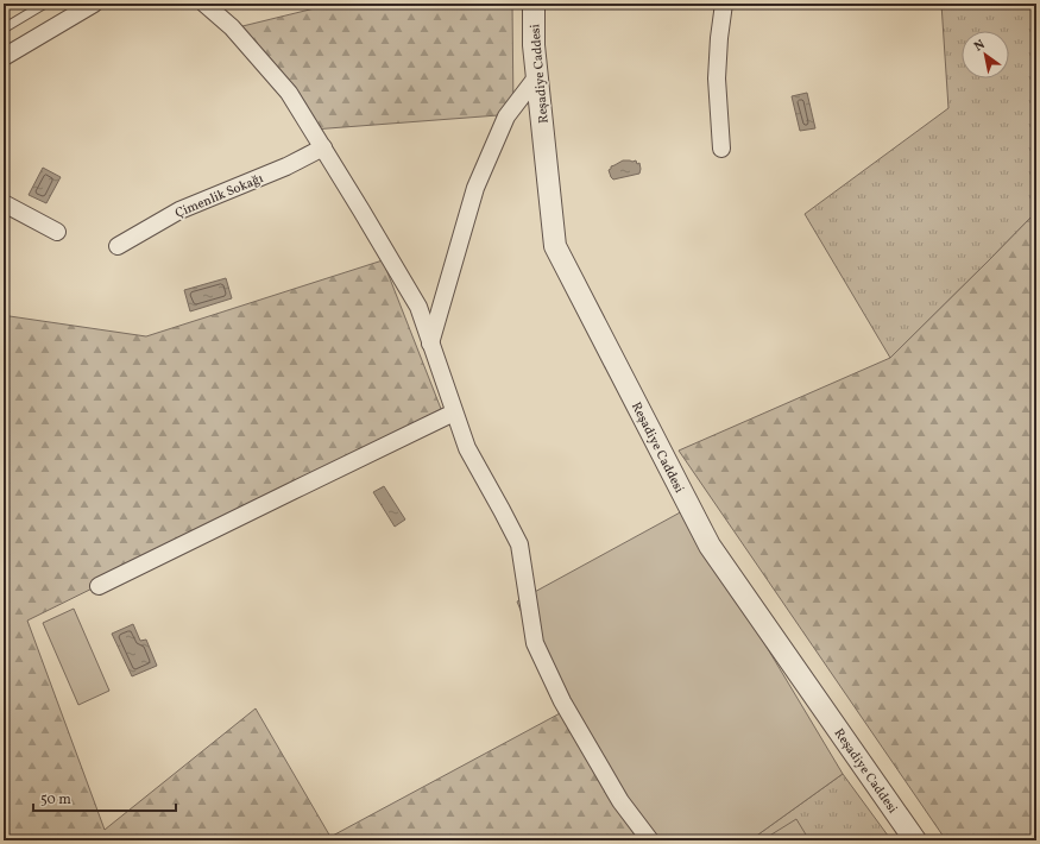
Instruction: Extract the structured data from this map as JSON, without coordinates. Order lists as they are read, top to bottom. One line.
{"streets":{"street":["Reşadiye Caddesi","Çimenlik Sokağı"]},"scale_bar":"50 m","north":"top left"}
